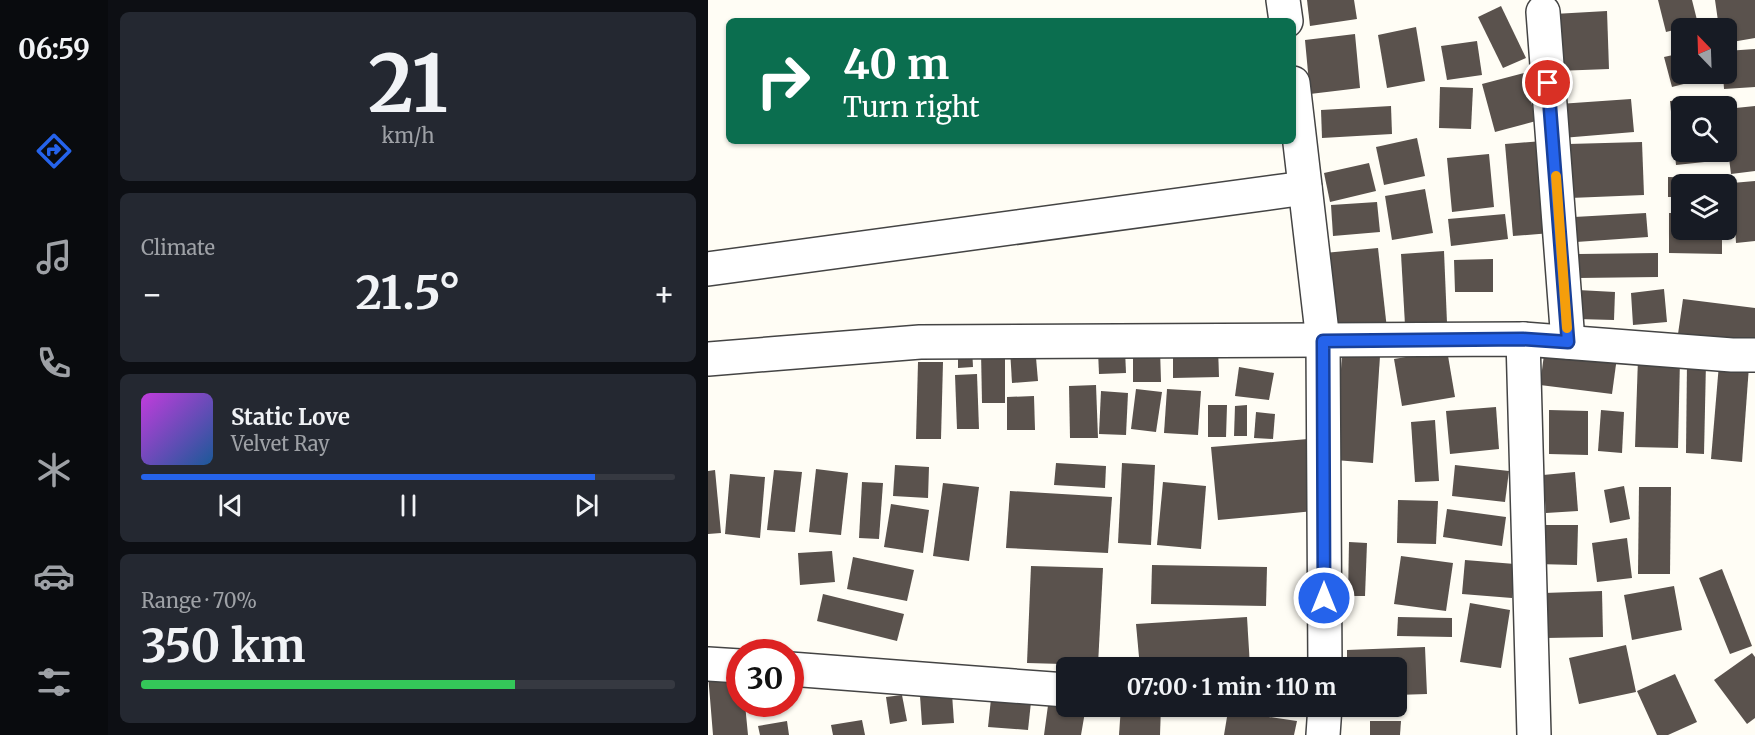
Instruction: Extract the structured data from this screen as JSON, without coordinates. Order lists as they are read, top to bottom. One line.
{"north":"top left","page":{"tabs":"06:59","tile":[["21","km/h"],"Climate",["Range · 70%","350 km"]],"turn":["40 m","Turn right"],"heat":["−","21.5°","+"],"song":["Static Love","Velvet Ray"],"limit":"30","trip":"07:00 · 1 min · 110 m"}}
